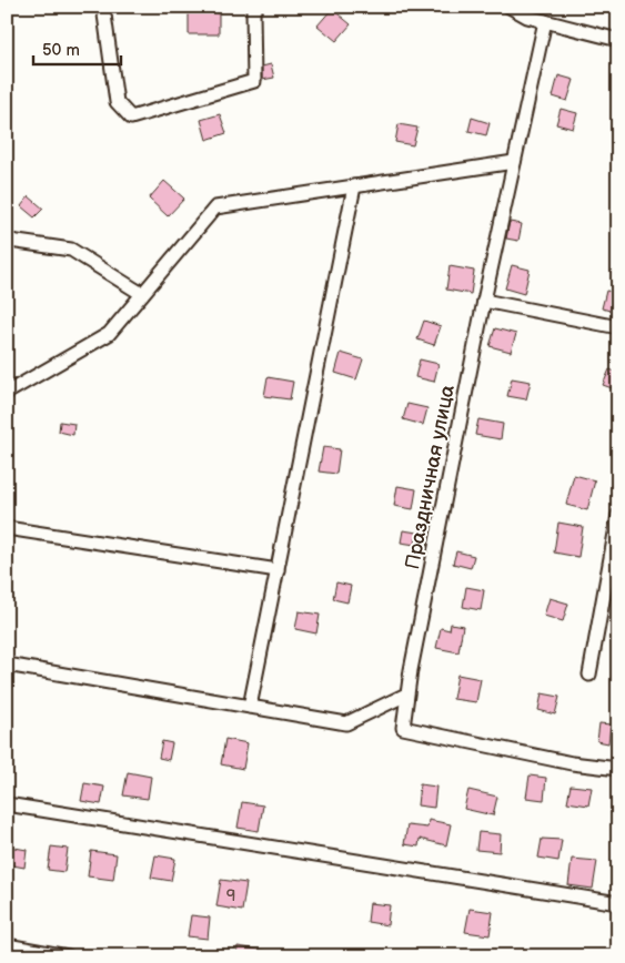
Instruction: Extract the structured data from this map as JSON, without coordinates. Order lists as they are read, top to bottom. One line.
{"streets":{"street":["Праздничная улица"]},"house_numbers":["9"],"scale_bar":"50 m"}
